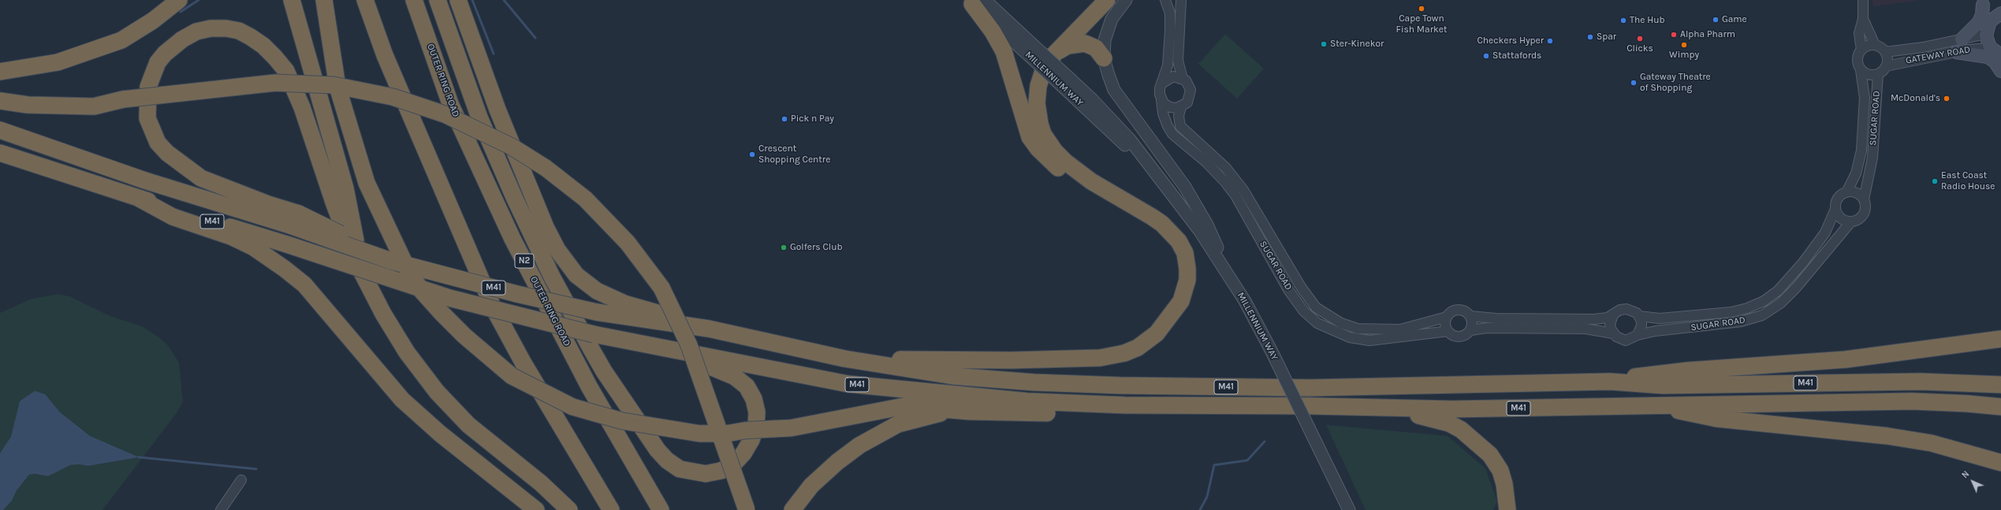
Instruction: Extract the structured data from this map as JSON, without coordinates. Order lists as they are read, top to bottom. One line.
{"streets":{"highway":["OUTER RING ROAD","M41","N2"],"street":["GATEWAY ROAD","MILLENNIUM WAY","SUGAR ROAD"]},"crossings":[["GATEWAY ROAD","SUGAR ROAD"]],"places":["Cape Town Fish Market","Game","The Hub","Alpha Pharm","Spar","Clicks","Checkers Hyper","Ster-Kinekor","Wimpy","Stattafords","Gateway Theatre of Shopping","McDonald's","Pick n Pay","Crescent Shopping Centre","East Coast Radio House","Golfers Club"],"north":"top left"}
